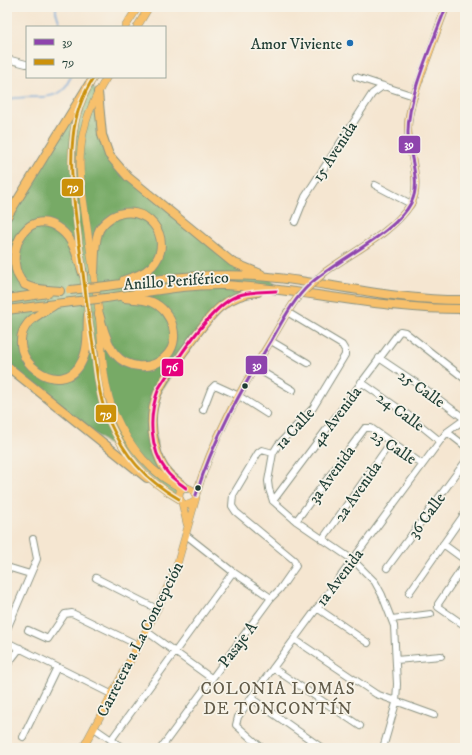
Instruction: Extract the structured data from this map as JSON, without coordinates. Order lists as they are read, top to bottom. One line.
{"streets":{"highway":["Anillo Periférico"],"main road":["Carretera a La Concepción"],"street":["15 Avenida","25 Calle","24 Calle","4a Avenida","1a Calle","23 Calle","3a Avenida","2a Avenida","36 Calle","1a Avenida","Pasaje A"]},"crossings":[["25 Calle","4a Avenida"],["25 Calle","1a Avenida"],["24 Calle","4a Avenida"],["24 Calle","1a Avenida"],["1a Calle","Pasaje A"],["23 Calle","3a Avenida"],["23 Calle","2a Avenida"],["23 Calle","1a Avenida"]],"districts":["COLONIA LOMAS DE TONCONTÍN"],"places":["Amor Viviente"],"lines":["transit line 39","transit line 79","transit line 76"],"legend":["39","79"]}
